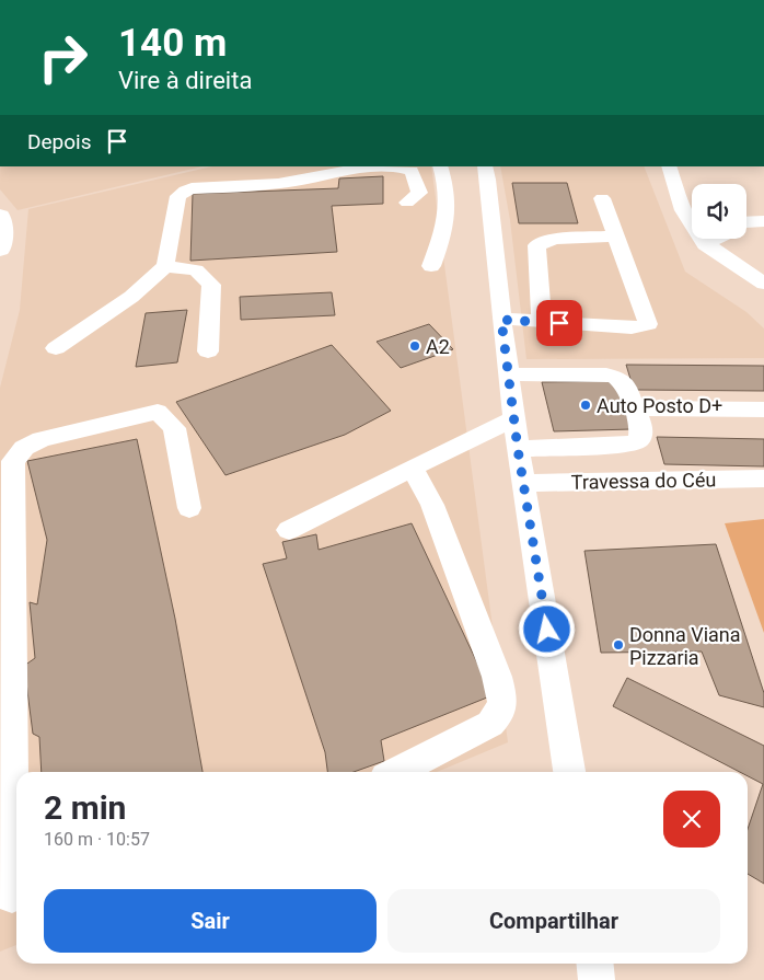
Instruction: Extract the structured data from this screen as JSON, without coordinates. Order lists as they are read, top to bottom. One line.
{"streets":{"street":["Travessa do Céu"]},"places":["A2","Auto Posto D+","Donna Viana Pizzaria"],"page":{"turn":["140 m","Vire à direita"],"then":"Depois","heading":["2 min","160 m · 10:57"],"buttons":["Sair","Compartilhar"]}}
